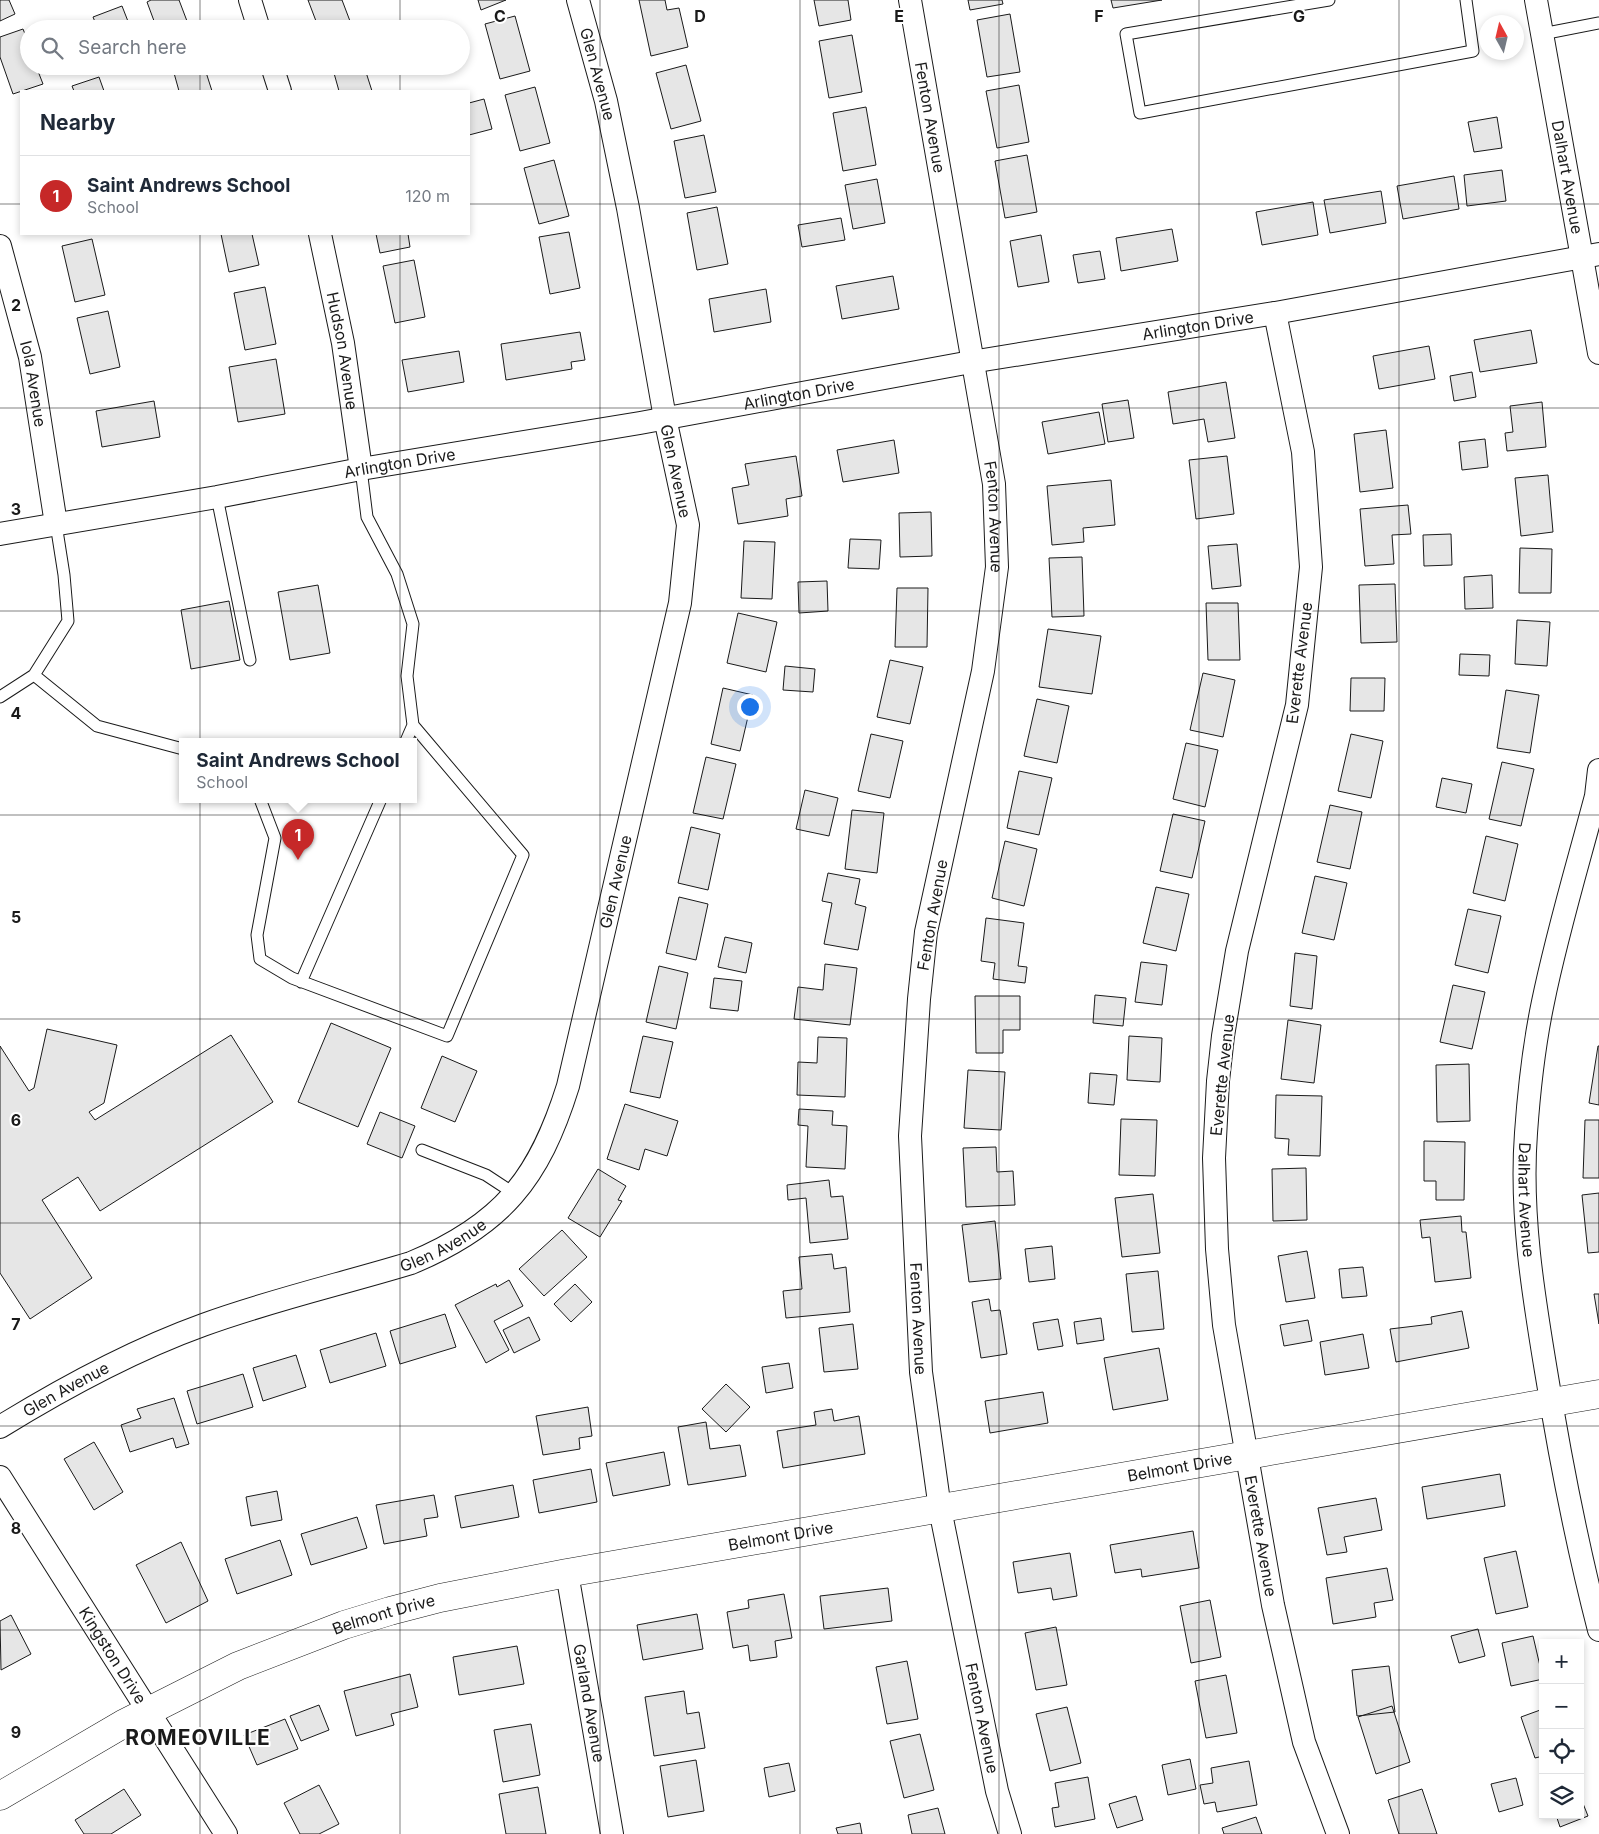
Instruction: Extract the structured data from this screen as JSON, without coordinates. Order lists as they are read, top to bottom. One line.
{"streets":{"street":["Glen Avenue","Fenton Avenue","Dalhart Avenue","Arlington Drive","Hudson Avenue","Iola Avenue","Everette Avenue","Belmont Drive","Kingston Drive","Garland Avenue"]},"crossings":[["Glen Avenue","Arlington Drive"],["Fenton Avenue","Arlington Drive"],["Fenton Avenue","Belmont Drive"],["Dalhart Avenue","Arlington Drive"],["Dalhart Avenue","Belmont Drive"],["Arlington Drive","Hudson Avenue"],["Arlington Drive","Iola Avenue"],["Arlington Drive","Everette Avenue"],["Everette Avenue","Belmont Drive"],["Belmont Drive","Kingston Drive"],["Belmont Drive","Garland Avenue"]],"districts":["ROMEOVILLE"],"north":"top","page":{"search":"Search here","heading":"Nearby","list":[{"mark":"1","name":"Saint Andrews School","note":"School","value":"120 m"}],"popup":["Saint Andrews School","School"],"pins":"1","map_buttons":["+","−"]},"grid":{"columns":["C","D","E","F","G"],"rows":["2","3","4","5","6","7","8","9"]}}
